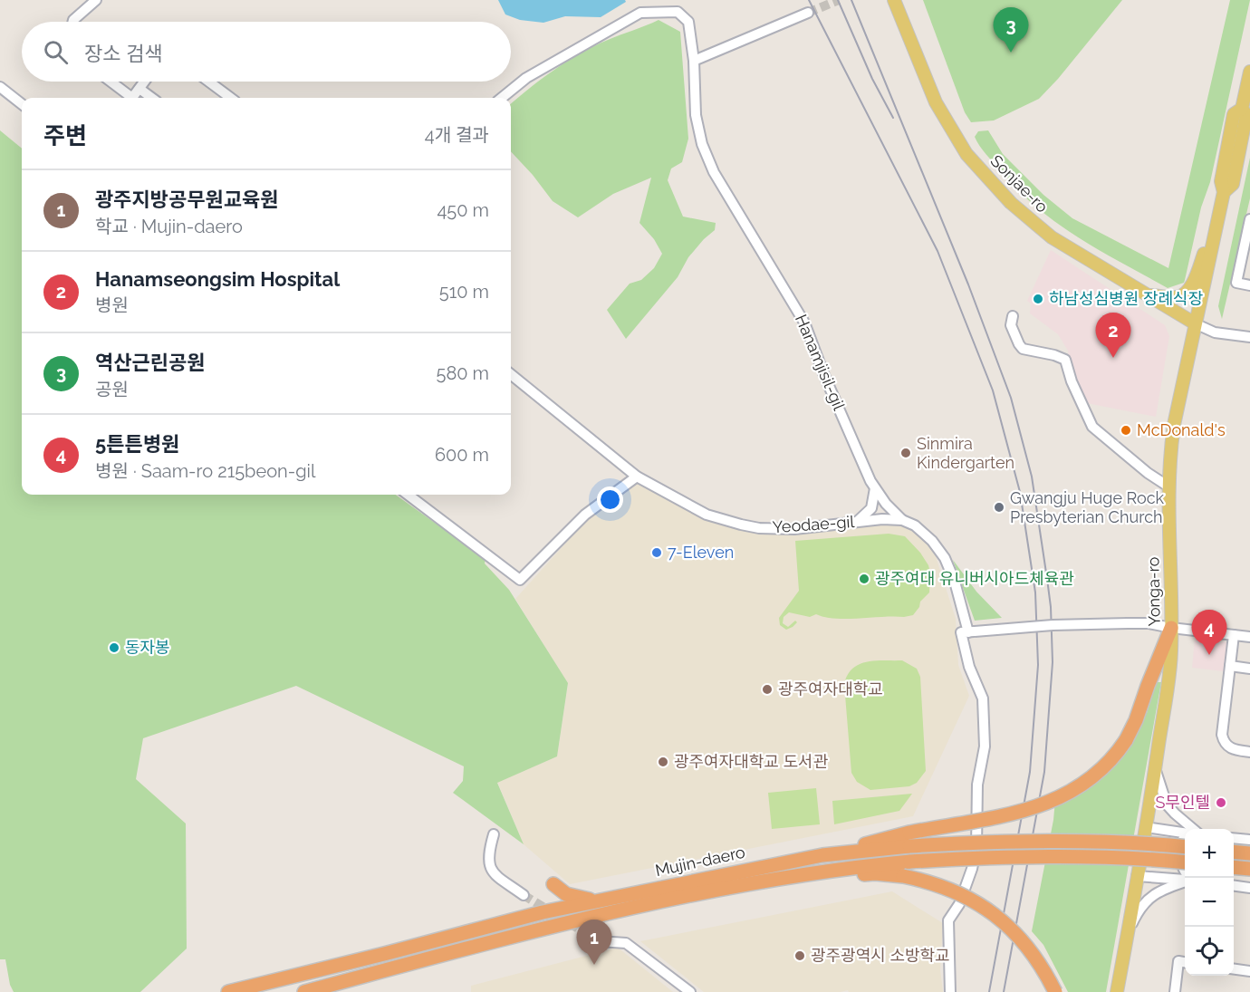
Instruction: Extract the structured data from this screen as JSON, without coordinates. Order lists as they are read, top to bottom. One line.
{"streets":{"highway":["Mujin-daero"],"main road":["Sonjae-ro","Yonga-ro"],"street":["Hanamjisil-gil","Yeodae-gil"]},"crossings":[["Sonjae-ro","Yonga-ro"],["Hanamjisil-gil","Yeodae-gil"]],"places":["하남성심병원 장례식장","McDonald's","Sinmira Kindergarten","Gwangju Huge Rock Presbyterian Church","7-Eleven","광주여대 유니버시아드체육관","동자봉","광주여자대학교","광주여자대학교 도서관","S무인텔","광주광역시 소방학교"],"page":{"pins":["3","2","4","1"],"search":"장소 검색","heading":["주변","4개 결과"],"list":[{"mark":"1","name":"광주지방공무원교육원","note":"학교 · Mujin-daero","value":"450 m"},{"mark":"2","name":"Hanamseongsim Hospital","note":"병원","value":"510 m"},{"mark":"3","name":"역산근린공원","note":"공원","value":"580 m"},{"mark":"4","name":"5튼튼병원","note":"병원 · Saam-ro 215beon-gil","value":"600 m"}],"map_buttons":["+","−"]}}
